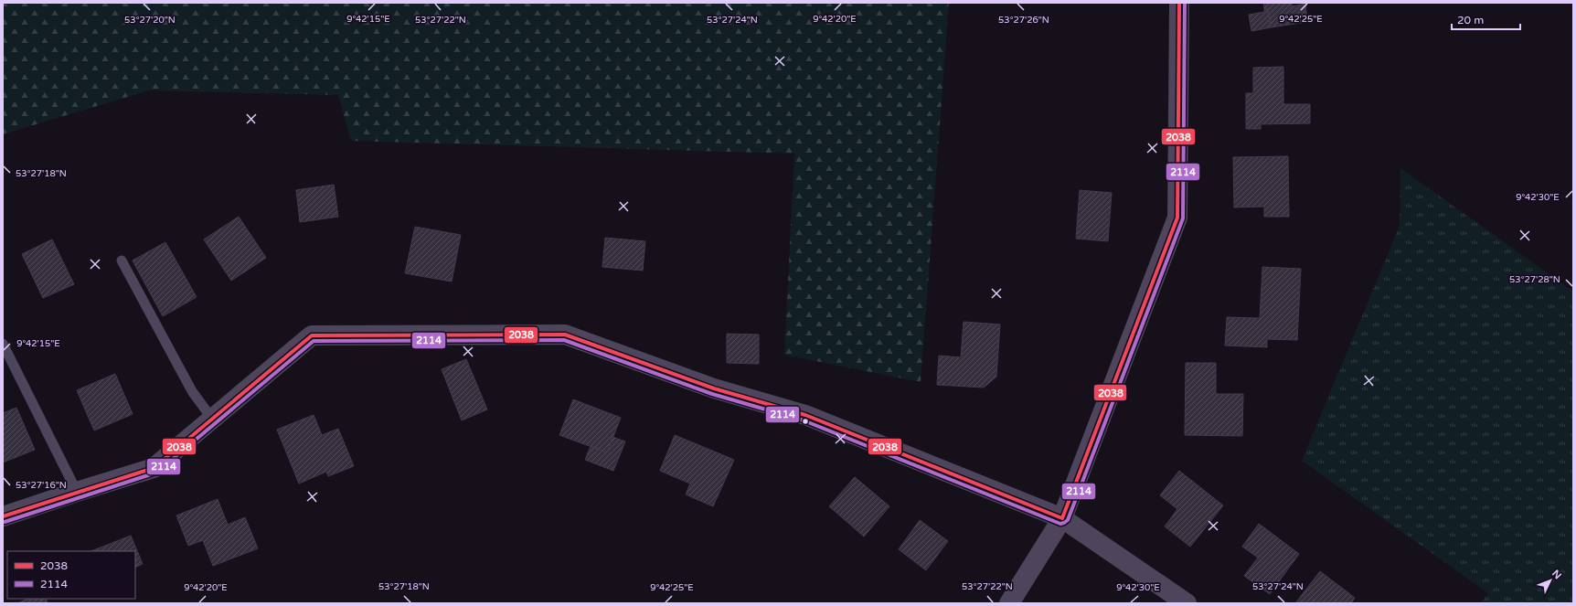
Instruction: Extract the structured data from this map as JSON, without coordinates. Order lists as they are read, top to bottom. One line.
{"lines":["transit line 2038","transit line 2114"],"legend":["2038","2114"],"scale_bar":"20 m","north":"top right","coordinates":["9°42'15\"E","9°42'20\"E","9°42'25\"E","53°27'20\"N","53°27'22\"N","53°27'24\"N","53°27'26\"N","53°27'18\"N","9°42'30\"E","53°27'28\"N","53°27'16\"N"]}
